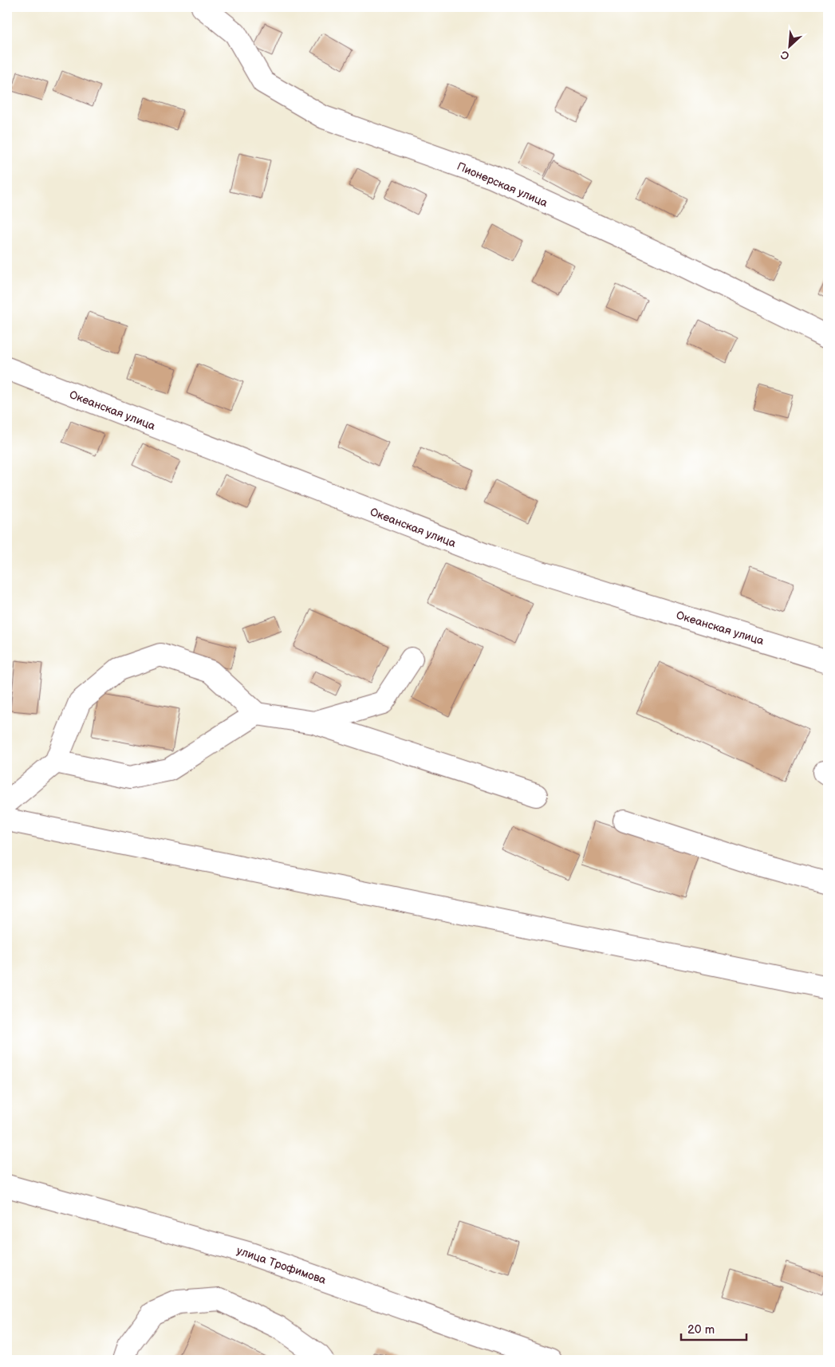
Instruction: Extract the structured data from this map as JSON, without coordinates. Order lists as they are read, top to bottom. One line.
{"streets":{"street":["Пионерская улица","Океанская улица","улица Трофимова"]},"scale_bar":"20 m","north":"bottom left"}
